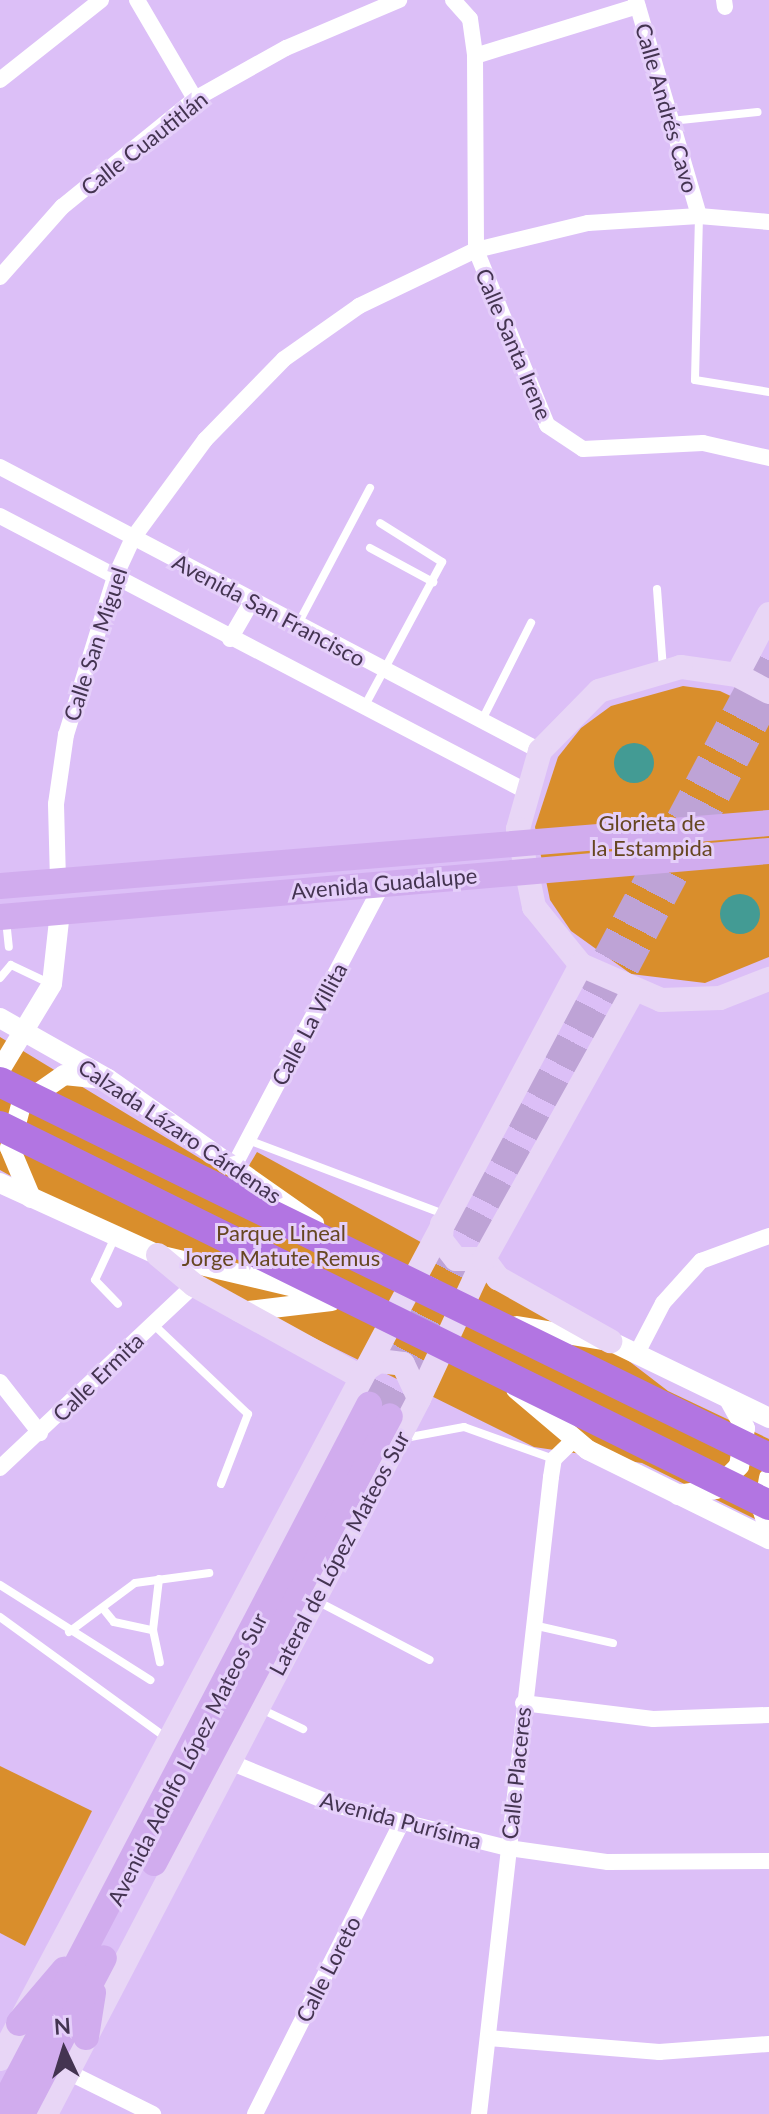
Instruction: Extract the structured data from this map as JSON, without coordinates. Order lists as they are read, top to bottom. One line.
{"streets":{"highway":["Calzada Lázaro Cárdenas"],"main road":["Avenida Guadalupe","Lateral de López Mateos Sur","Avenida Adolfo López Mateos Sur"],"street":["Calle Andrés Cavo","Calle Cuautitlán","Calle Santa Irene","Avenida San Francisco","Calle San Miguel","Calle La Villita","Calle Ermita","Calle Placeres","Avenida Purísima","Calle Loreto"]},"crossings":[["Calle Andrés Cavo","Calle San Miguel"],["Calle Santa Irene","Calle San Miguel"],["Avenida San Francisco","Calle San Miguel"],["Calle San Miguel","Avenida Guadalupe"],["Avenida Guadalupe","Calle La Villita"],["Calle La Villita","Calzada Lázaro Cárdenas"],["Calzada Lázaro Cárdenas","Lateral de López Mateos Sur"],["Lateral de López Mateos Sur","Avenida Purísima"],["Calle Placeres","Avenida Purísima"],["Avenida Purísima","Calle Loreto"]],"parks":["Glorieta de la Estampida","Parque Lineal Jorge Matute Remus"],"north":"top"}
